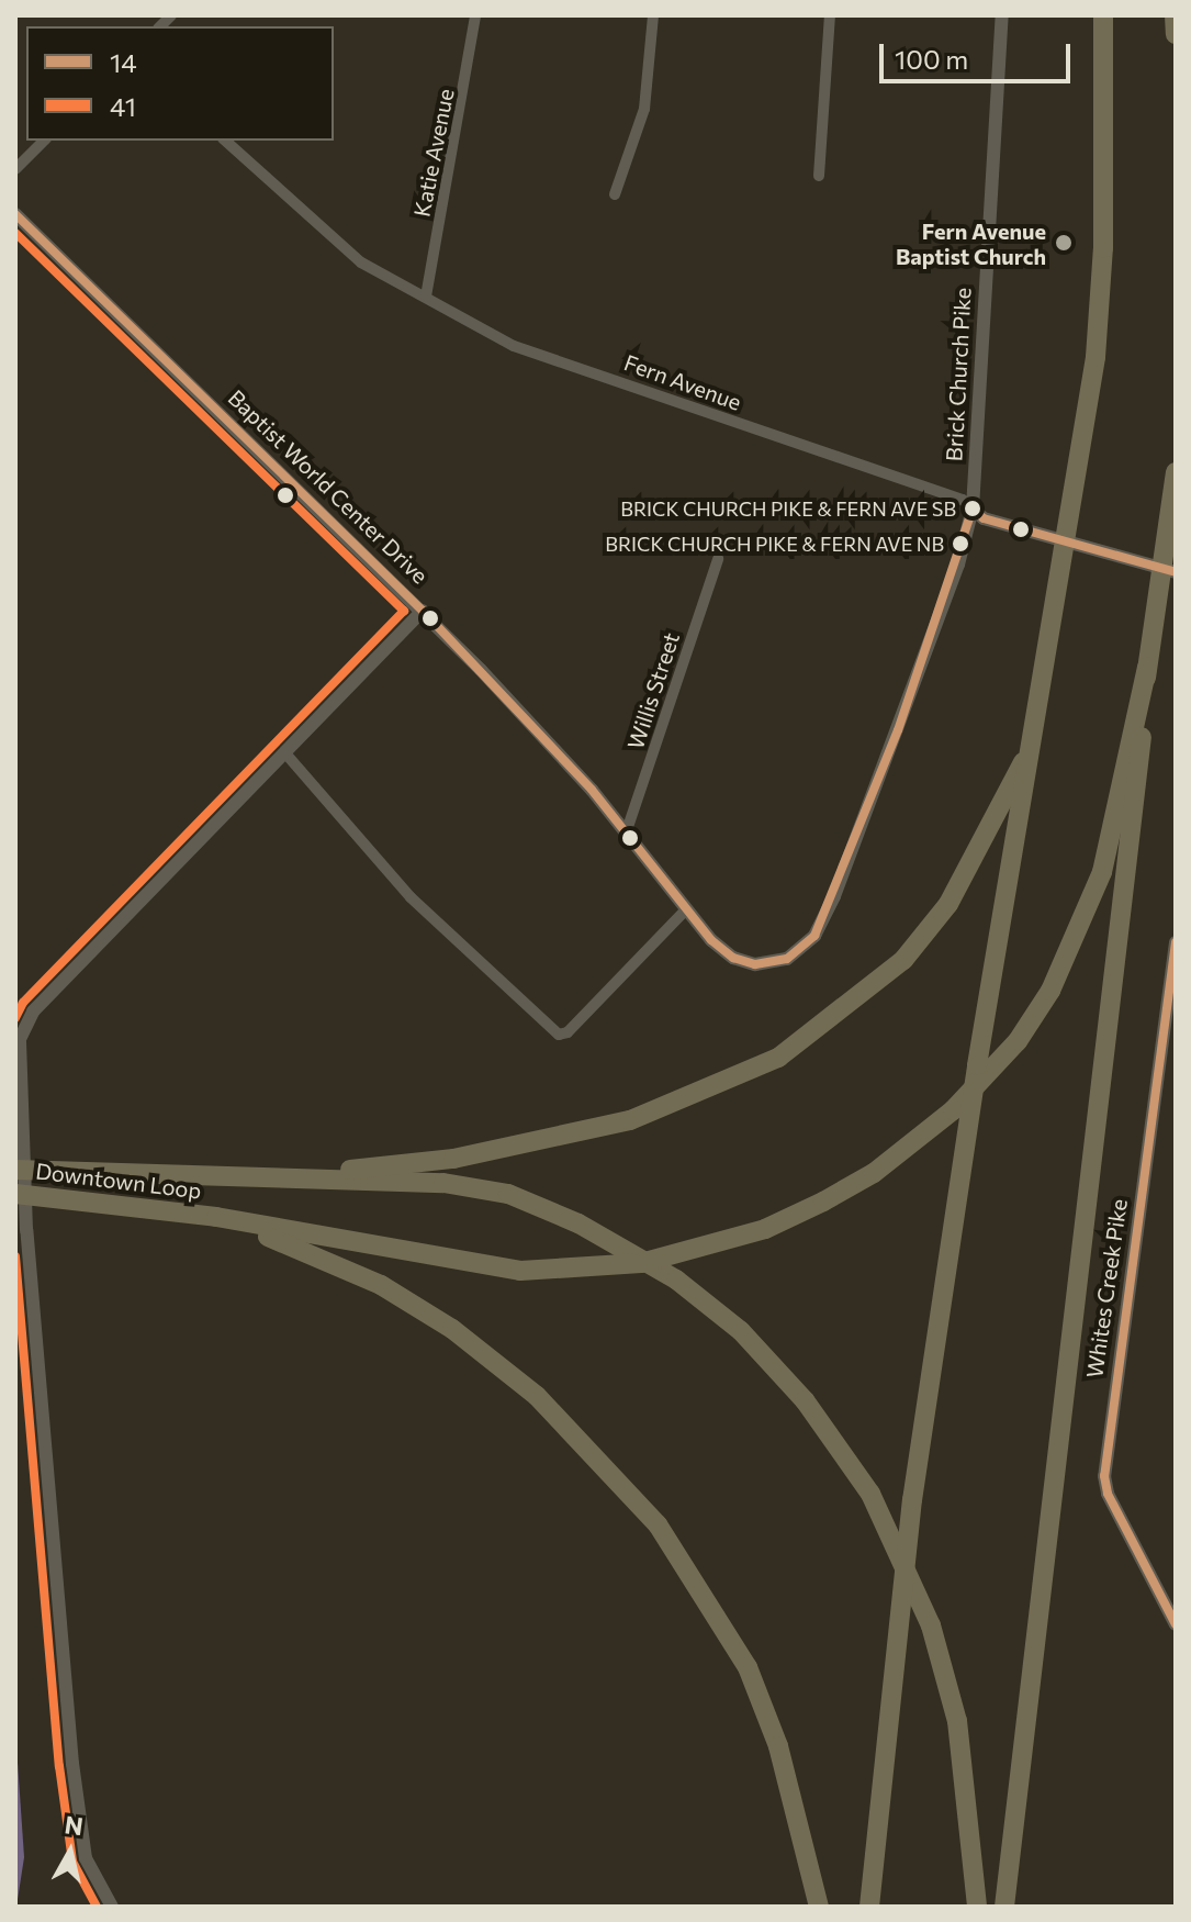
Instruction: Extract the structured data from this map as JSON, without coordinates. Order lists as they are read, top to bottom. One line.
{"streets":{"highway":["Downtown Loop"],"street":["Katie Avenue","Brick Church Pike","Fern Avenue","Baptist World Center Drive","Willis Street","Whites Creek Pike"]},"crossings":[["Katie Avenue","Fern Avenue"],["Brick Church Pike","Fern Avenue"],["Brick Church Pike","Baptist World Center Drive"],["Baptist World Center Drive","Willis Street"]],"places":["Fern Avenue Baptist Church","BRICK CHURCH PIKE & FERN AVE SB","BRICK CHURCH PIKE & FERN AVE NB"],"lines":["transit line 14","transit line 41"],"legend":["14","41"],"scale_bar":"100 m","north":"top"}
